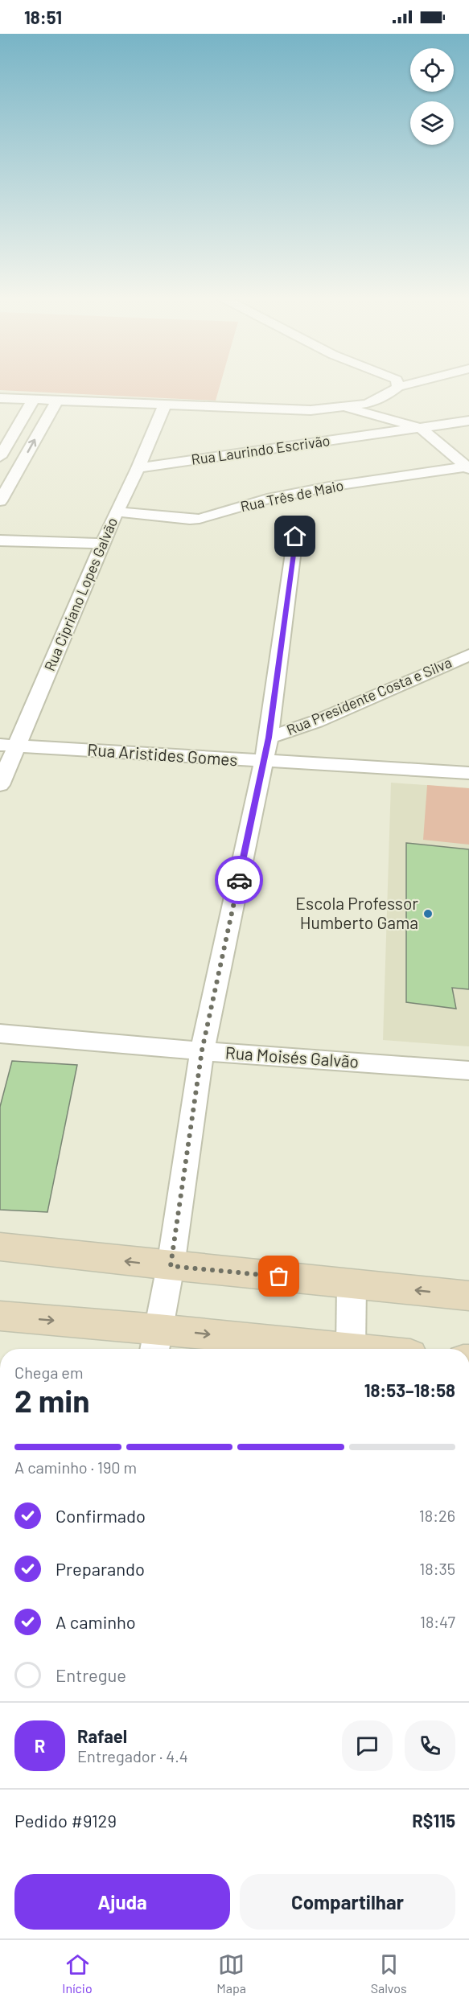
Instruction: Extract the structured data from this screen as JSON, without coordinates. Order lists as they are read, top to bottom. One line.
{"streets":{"street":["Rua Laurindo Escrivão","Rua Três de Maio","Rua Cipriano Lopes Galvão","Rua Presidente Costa e Silva","Rua Aristides Gomes","Rua Moisés Galvão"]},"crossings":[["Rua Laurindo Escrivão","Rua Cipriano Lopes Galvão"],["Rua Três de Maio","Rua Cipriano Lopes Galvão"],["Rua Cipriano Lopes Galvão","Rua Aristides Gomes"]],"places":["Escola Professor Humberto Gama"],"page":{"status":"18:51","heading":["2 min","Chega em","18:53–18:58"],"panel":["Rafael","Entregador · 4.4","Pedido #9129","R$115"],"bar":"A caminho · 190 m","list":[["Confirmado","18:26"],["Preparando","18:35"],["A caminho","18:47"],"Entregue"],"round":"R","buttons":["Ajuda","Compartilhar"],"tabs":["Início","Mapa","Salvos"]}}
